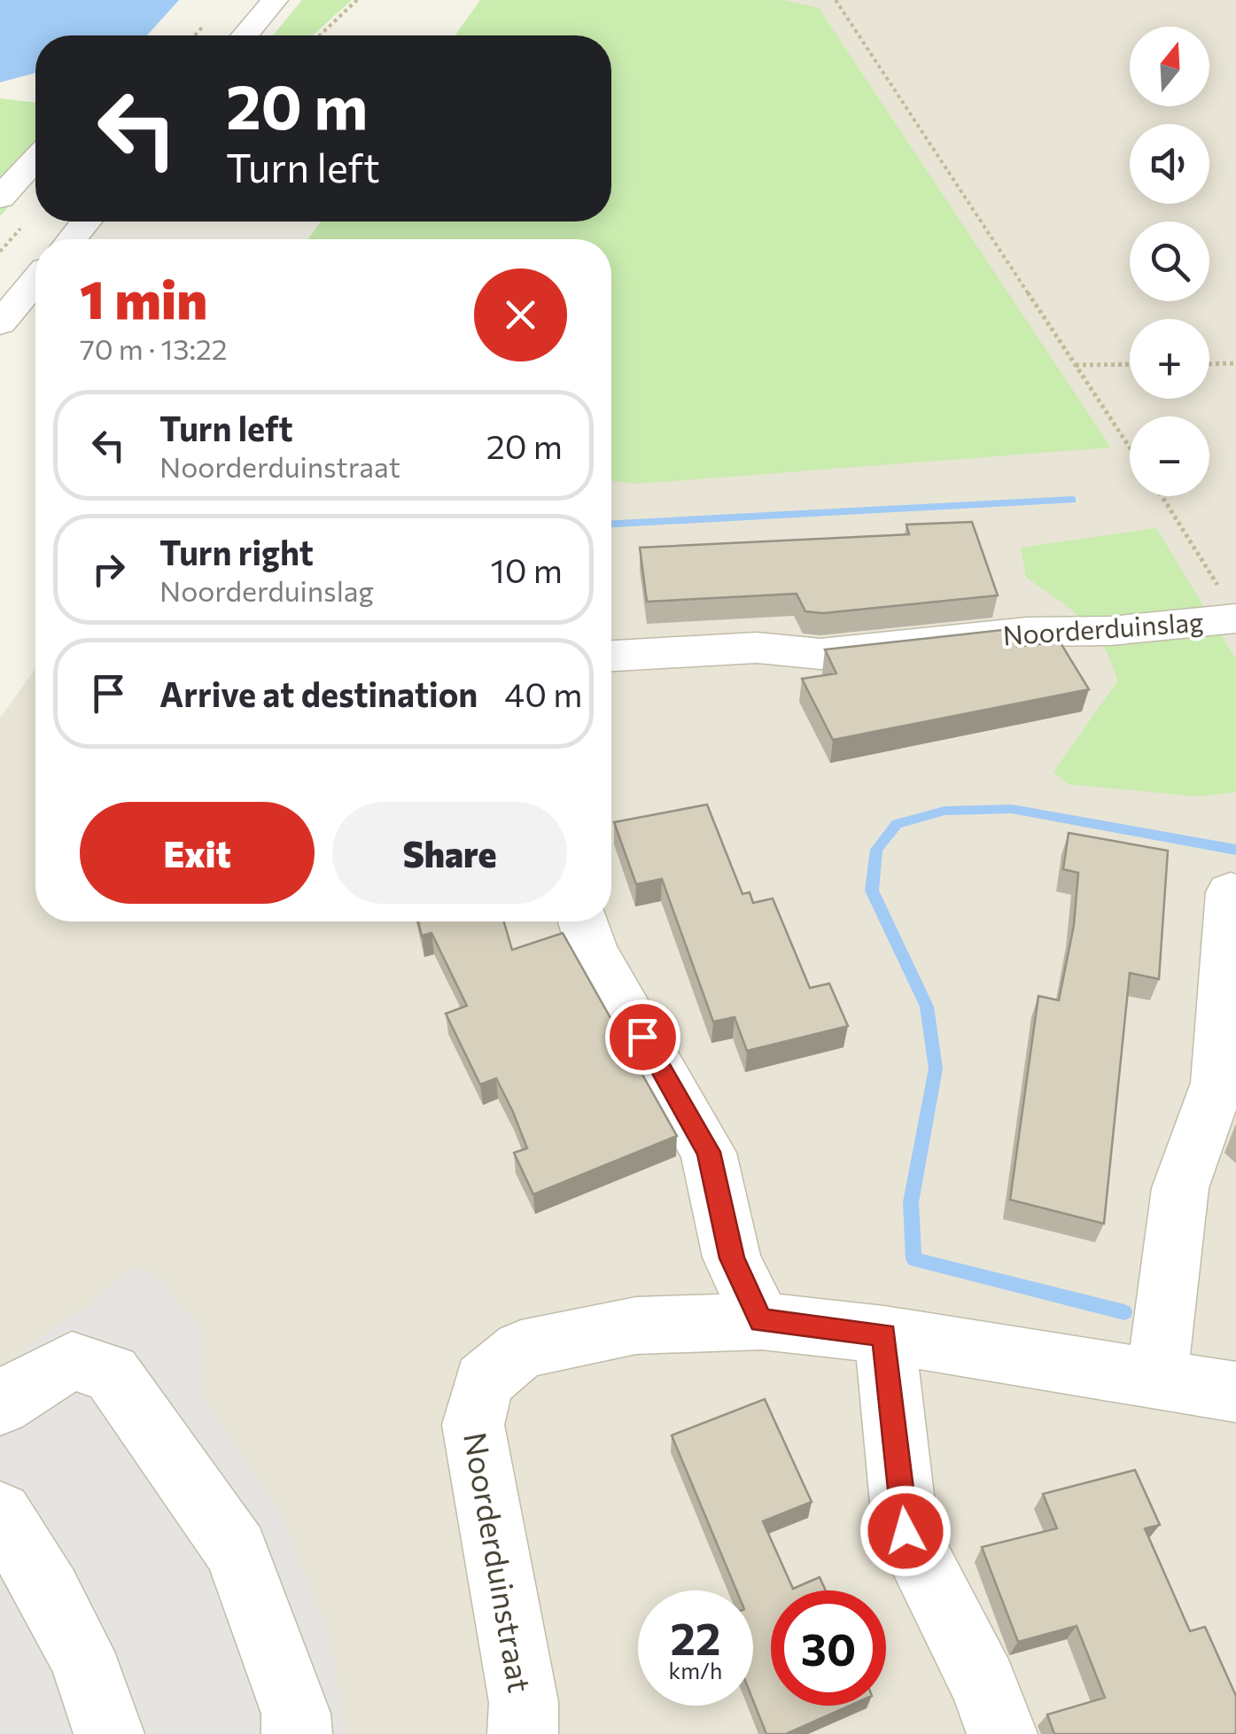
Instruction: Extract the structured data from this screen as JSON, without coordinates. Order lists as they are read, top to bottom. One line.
{"streets":{"street":["Noorderduinslag","Noorderduinstraat"]},"north":"top","page":{"map_buttons":["+","−"],"turn":["20 m","Turn left"],"heading":["1 min","70 m · 13:22"],"list":[{"name":"Turn left","note":"Noorderduinstraat","value":"20 m"},{"name":"Turn right","note":"Noorderduinslag","value":"10 m"},{"name":"Arrive at destination","value":"40 m"}],"buttons":["Exit","Share"],"speed":"22 km/h","limit":"30"}}
